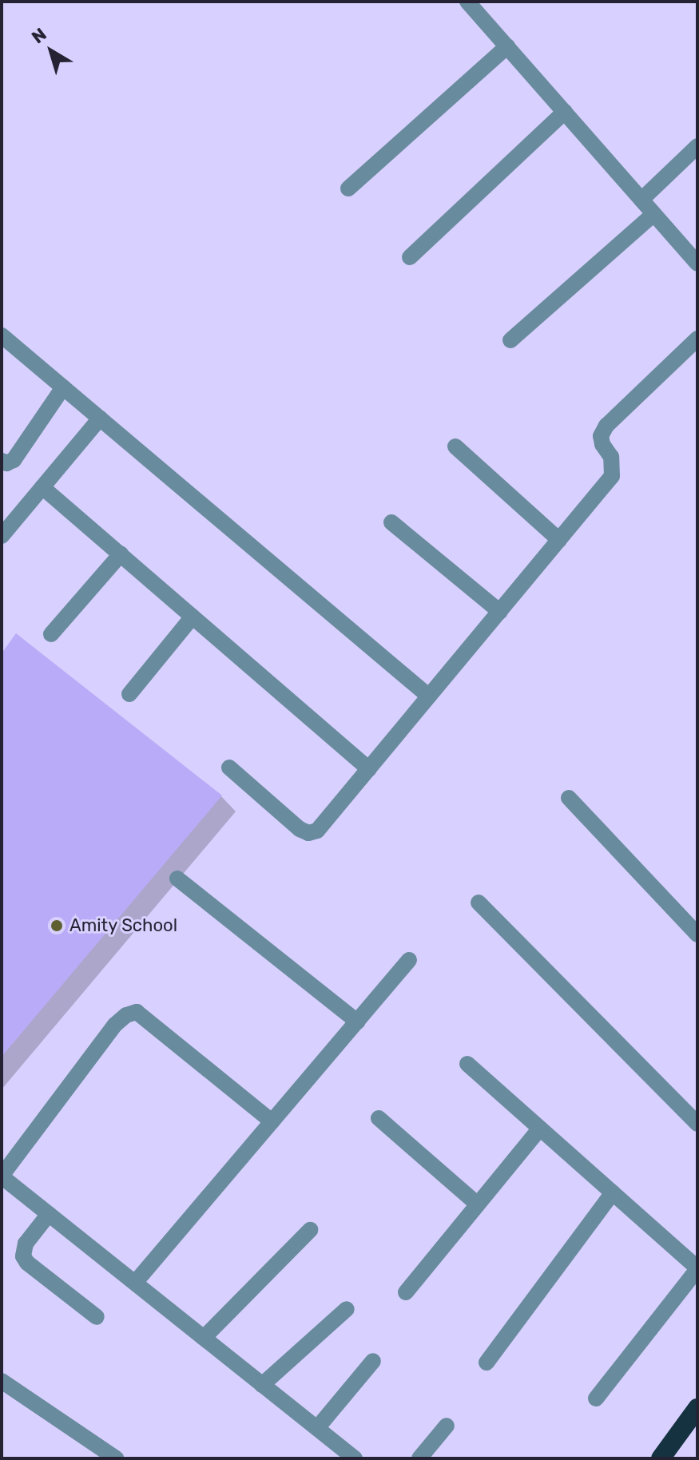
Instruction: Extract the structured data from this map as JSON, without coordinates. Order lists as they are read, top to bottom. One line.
{"places":["Amity School"],"north":"top left"}
